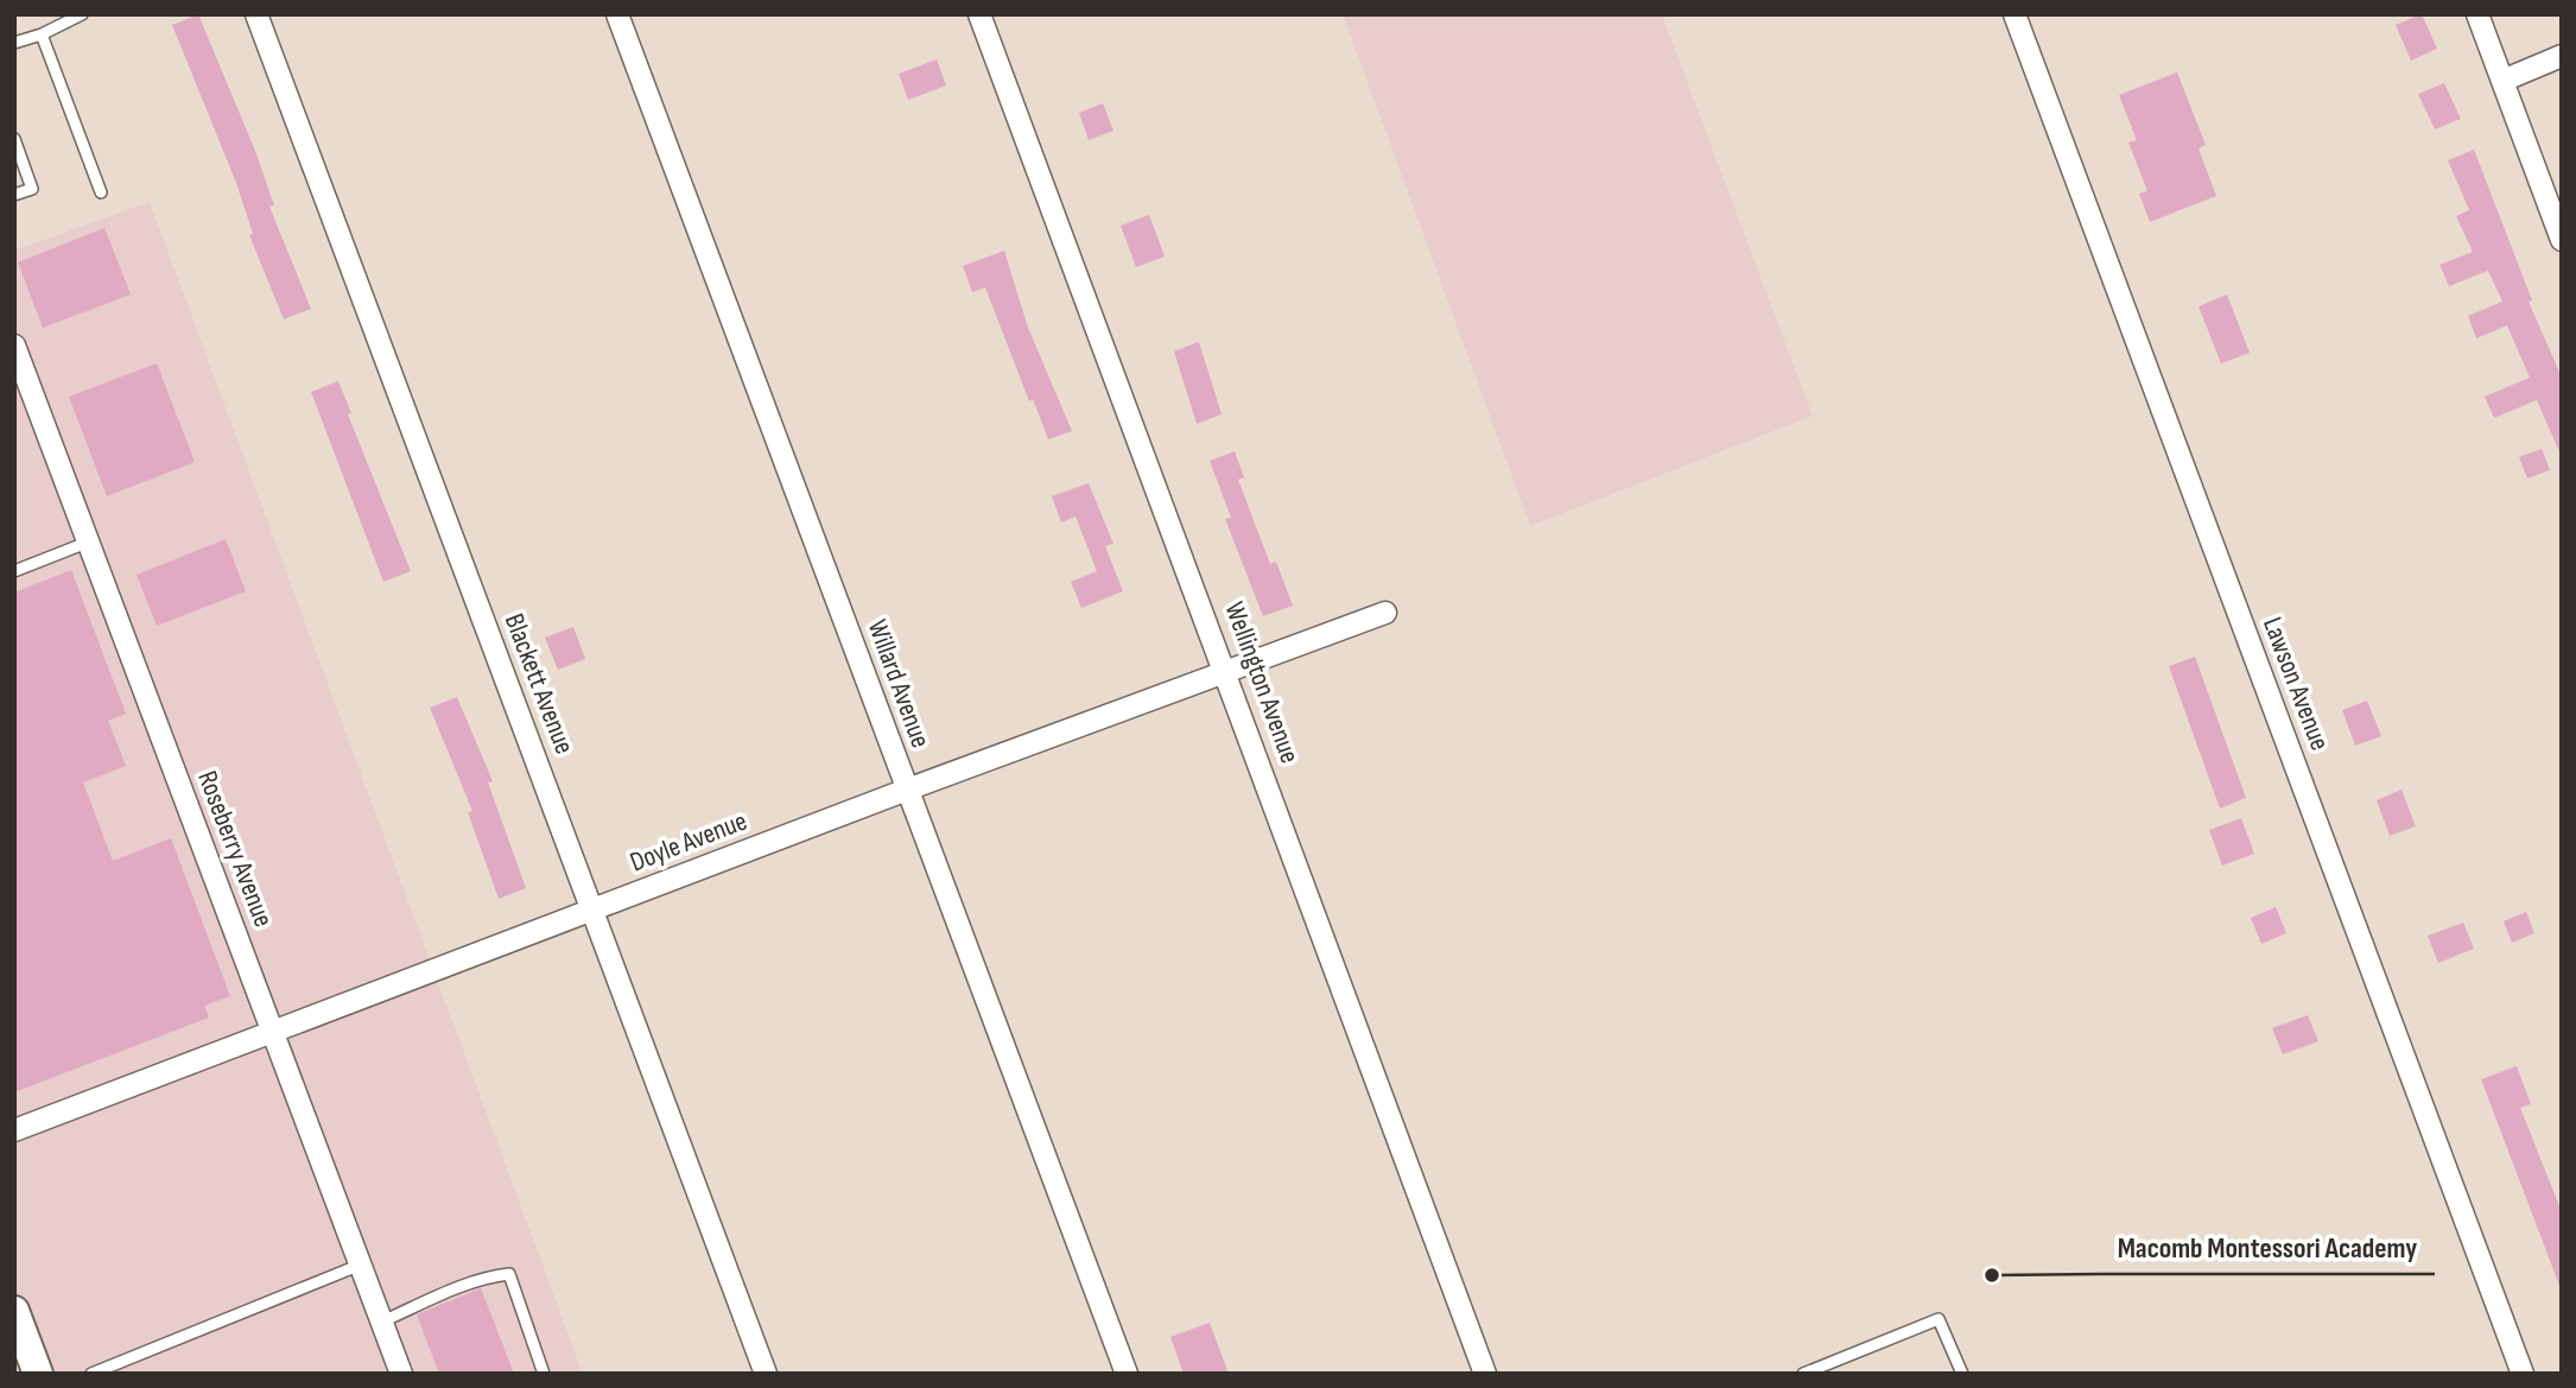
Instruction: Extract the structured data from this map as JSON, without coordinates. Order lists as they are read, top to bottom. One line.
{"streets":{"street":["Wellington Avenue","Blackett Avenue","Willard Avenue","Lawson Avenue","Doyle Avenue","Roseberry Avenue"]},"crossings":[["Wellington Avenue","Doyle Avenue"],["Blackett Avenue","Doyle Avenue"],["Willard Avenue","Doyle Avenue"],["Doyle Avenue","Roseberry Avenue"]],"places":["Macomb Montessori Academy"]}
